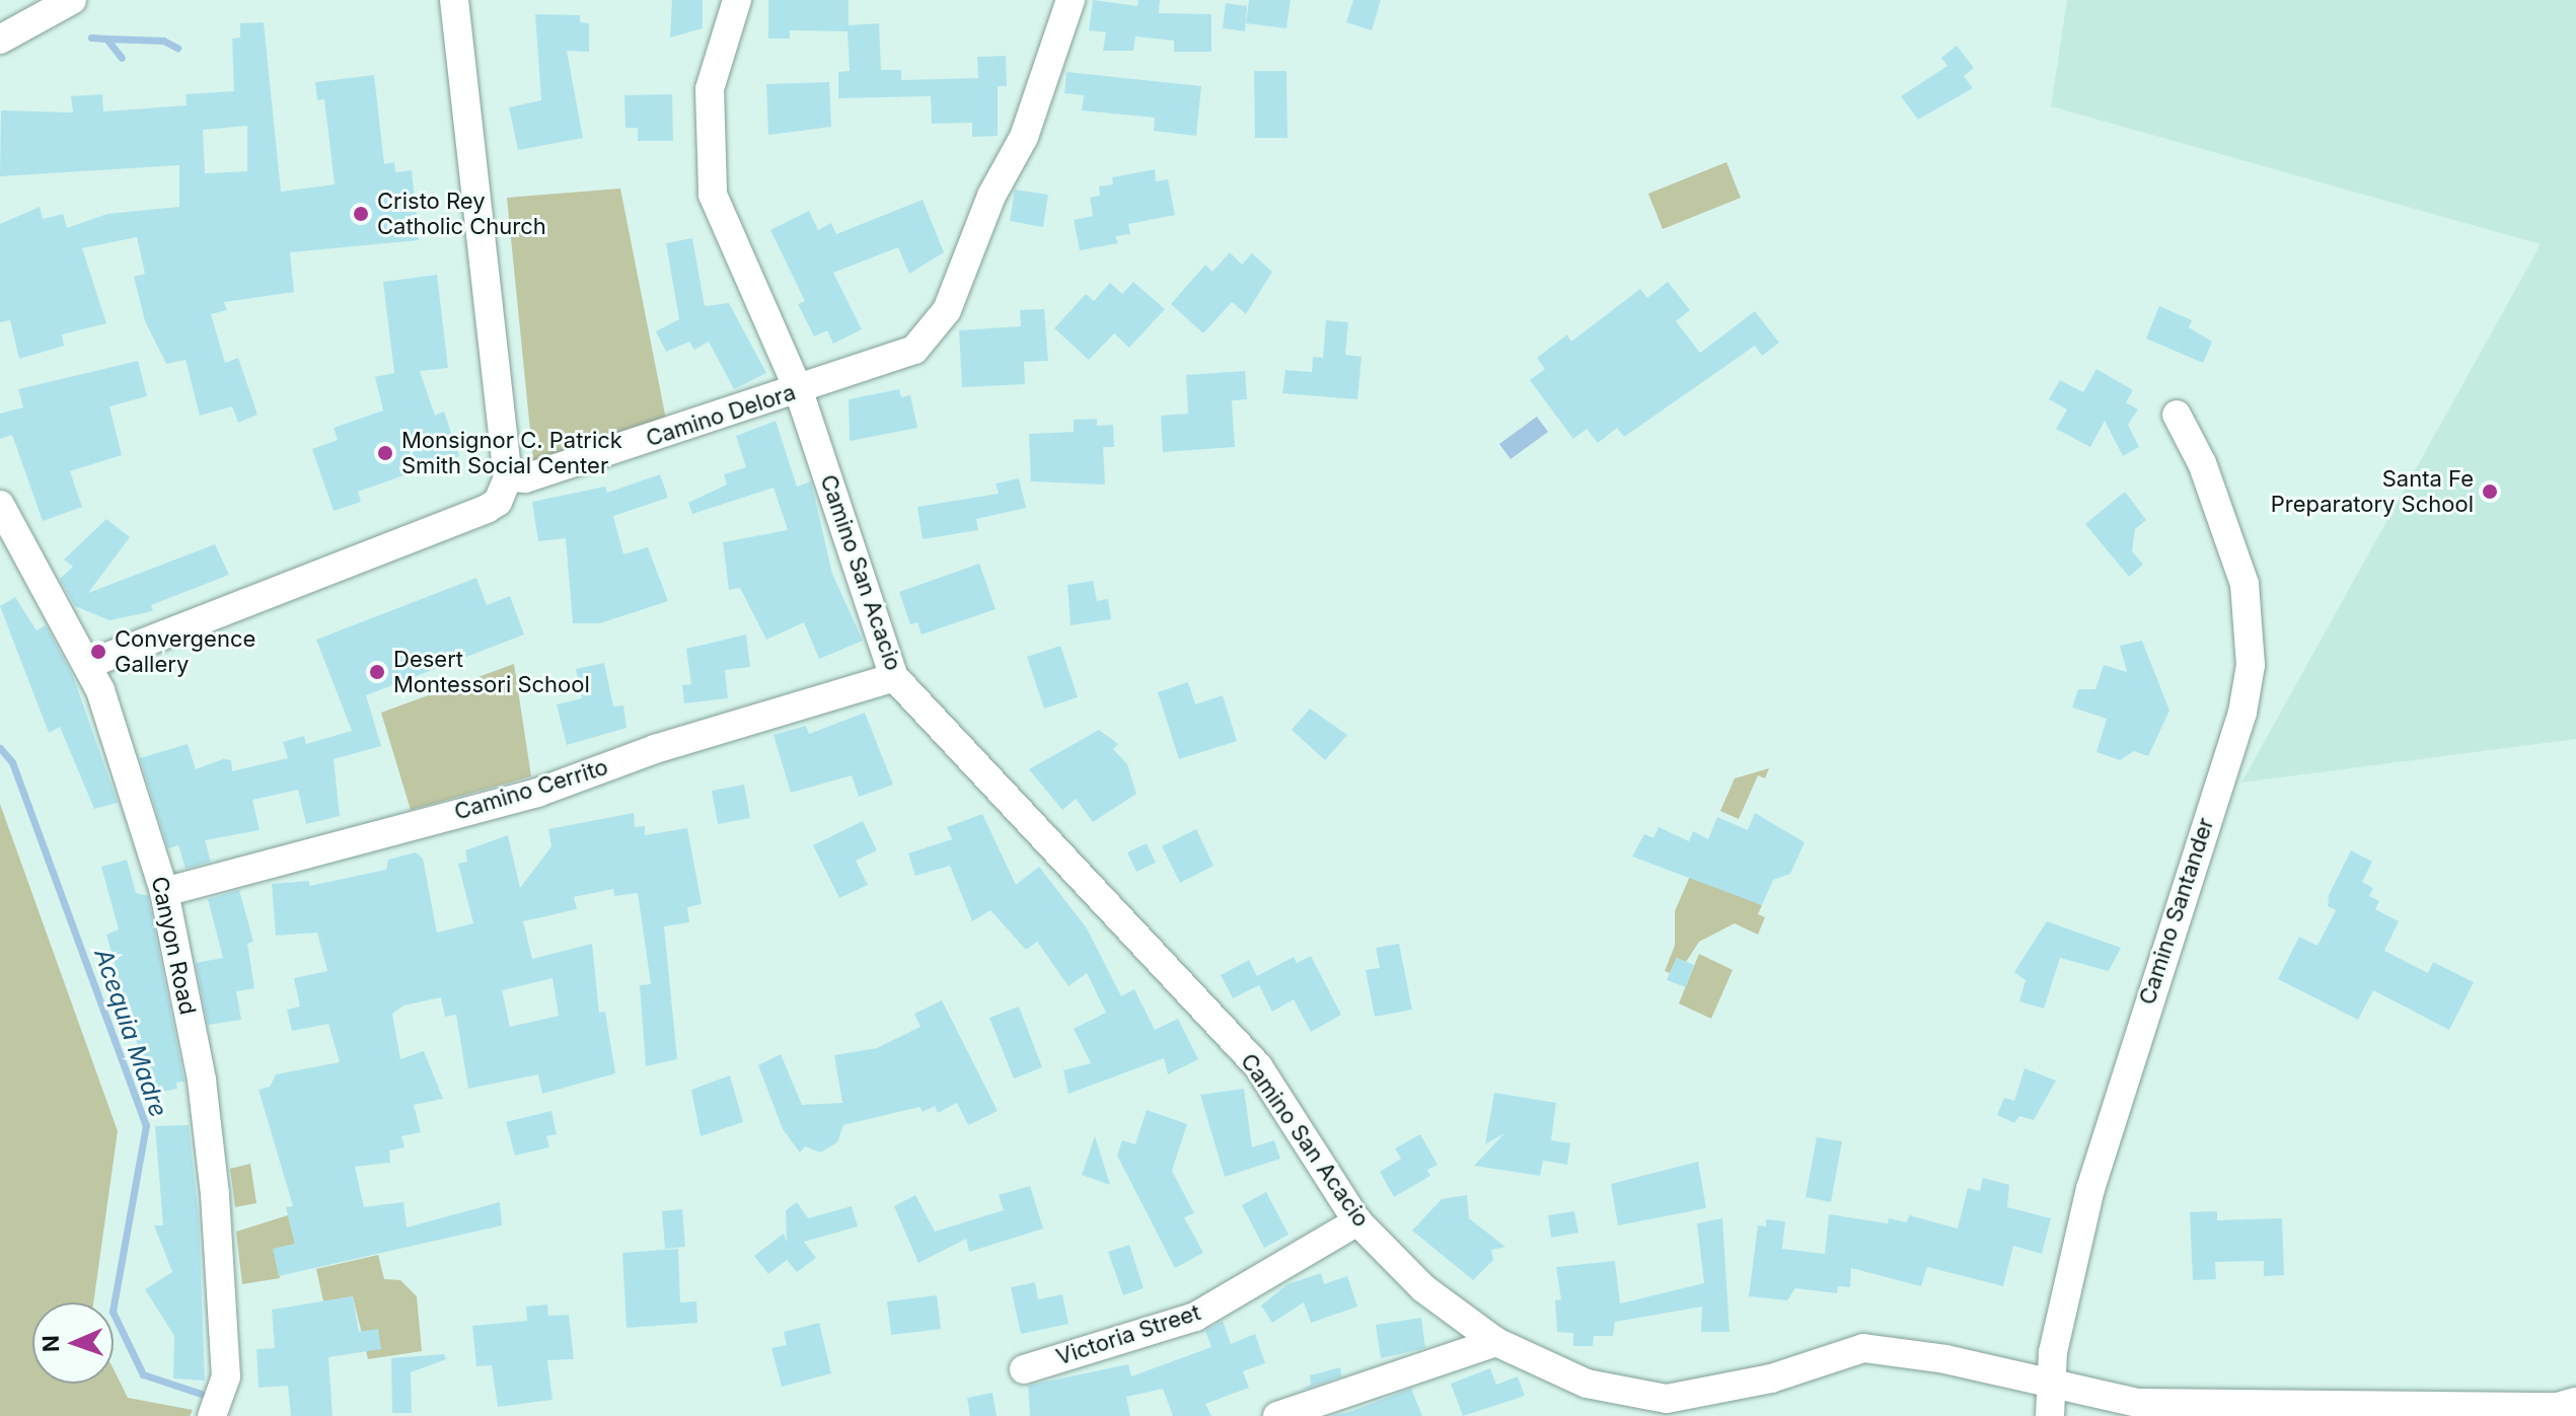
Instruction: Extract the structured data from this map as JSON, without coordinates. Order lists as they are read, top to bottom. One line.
{"streets":{"street":["Camino Delora","Camino San Acacio","Camino Cerrito","Camino Santander","Canyon Road","Victoria Street"]},"crossings":[["Camino Delora","Camino San Acacio"],["Camino San Acacio","Camino Cerrito"],["Camino San Acacio","Camino Santander"],["Camino San Acacio","Victoria Street"],["Camino Cerrito","Canyon Road"]],"water":["Acequia Madre"],"places":["Cristo Rey Catholic Church","Monsignor C. Patrick Smith Social Center","Santa Fe Preparatory School","Convergence Gallery","Desert Montessori School"],"north":"left"}
